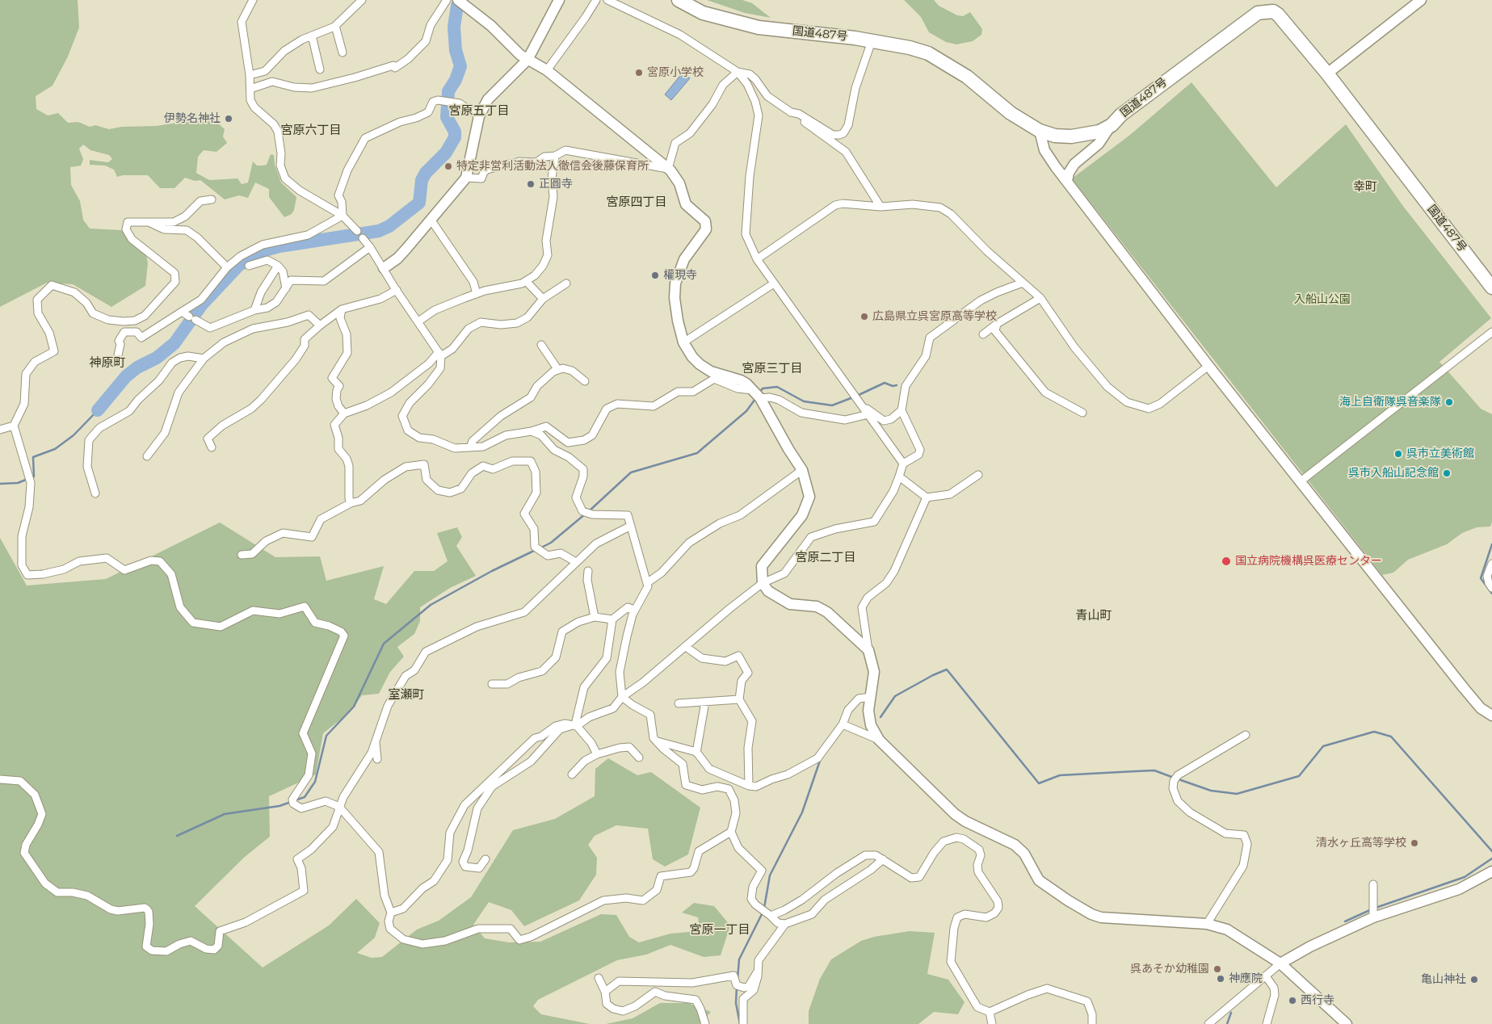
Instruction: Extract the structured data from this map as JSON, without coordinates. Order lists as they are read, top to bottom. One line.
{"streets":{"highway":["国道487号"]},"districts":["宮原五丁目","宮原六丁目","幸町","宮原四丁目","神原町","宮原三丁目","宮原二丁目","青山町","室瀬町","宮原一丁目"],"parks":["入船山公園"],"places":["宮原小学校","伊勢名神社","特定非営利活動法人徹信会後藤保育所","正圓寺","權現寺","広島県立呉宮原高等学校","海上自衛隊呉音楽隊","呉市立美術館","呉市入船山記念館","国立病院機構呉医療センター","清水ヶ丘高等学校","呉あそか幼稚園","神應院","亀山神社","西行寺"]}
